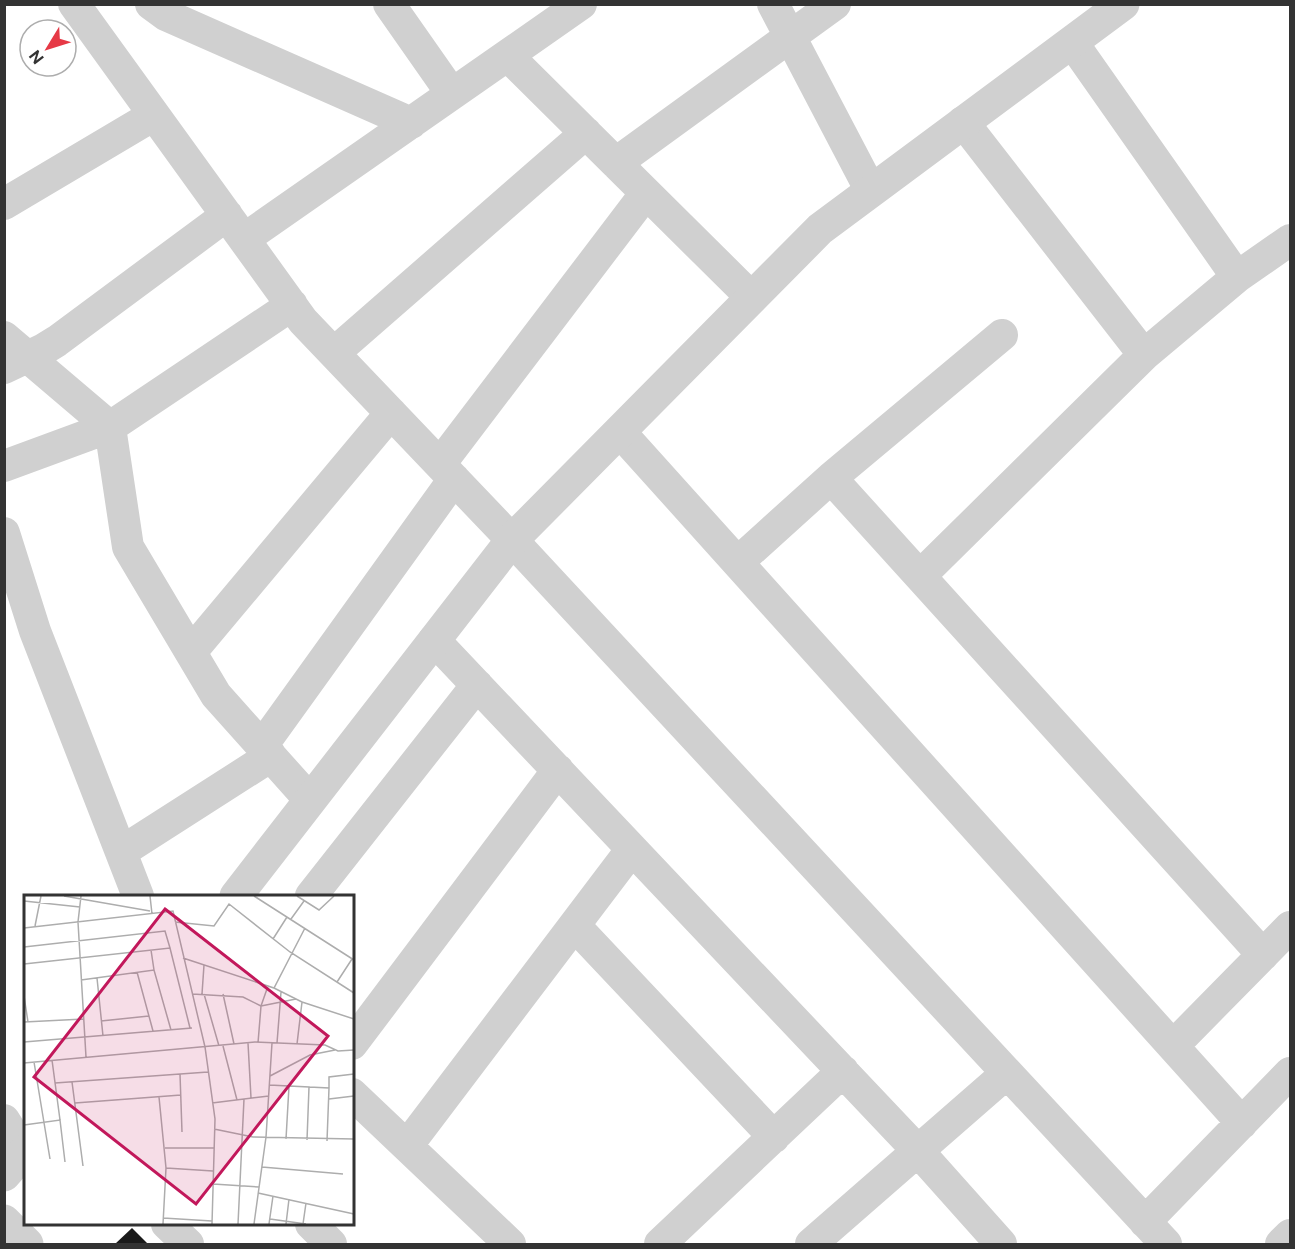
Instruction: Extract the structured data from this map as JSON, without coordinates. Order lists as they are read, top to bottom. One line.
{"north":"bottom left"}
